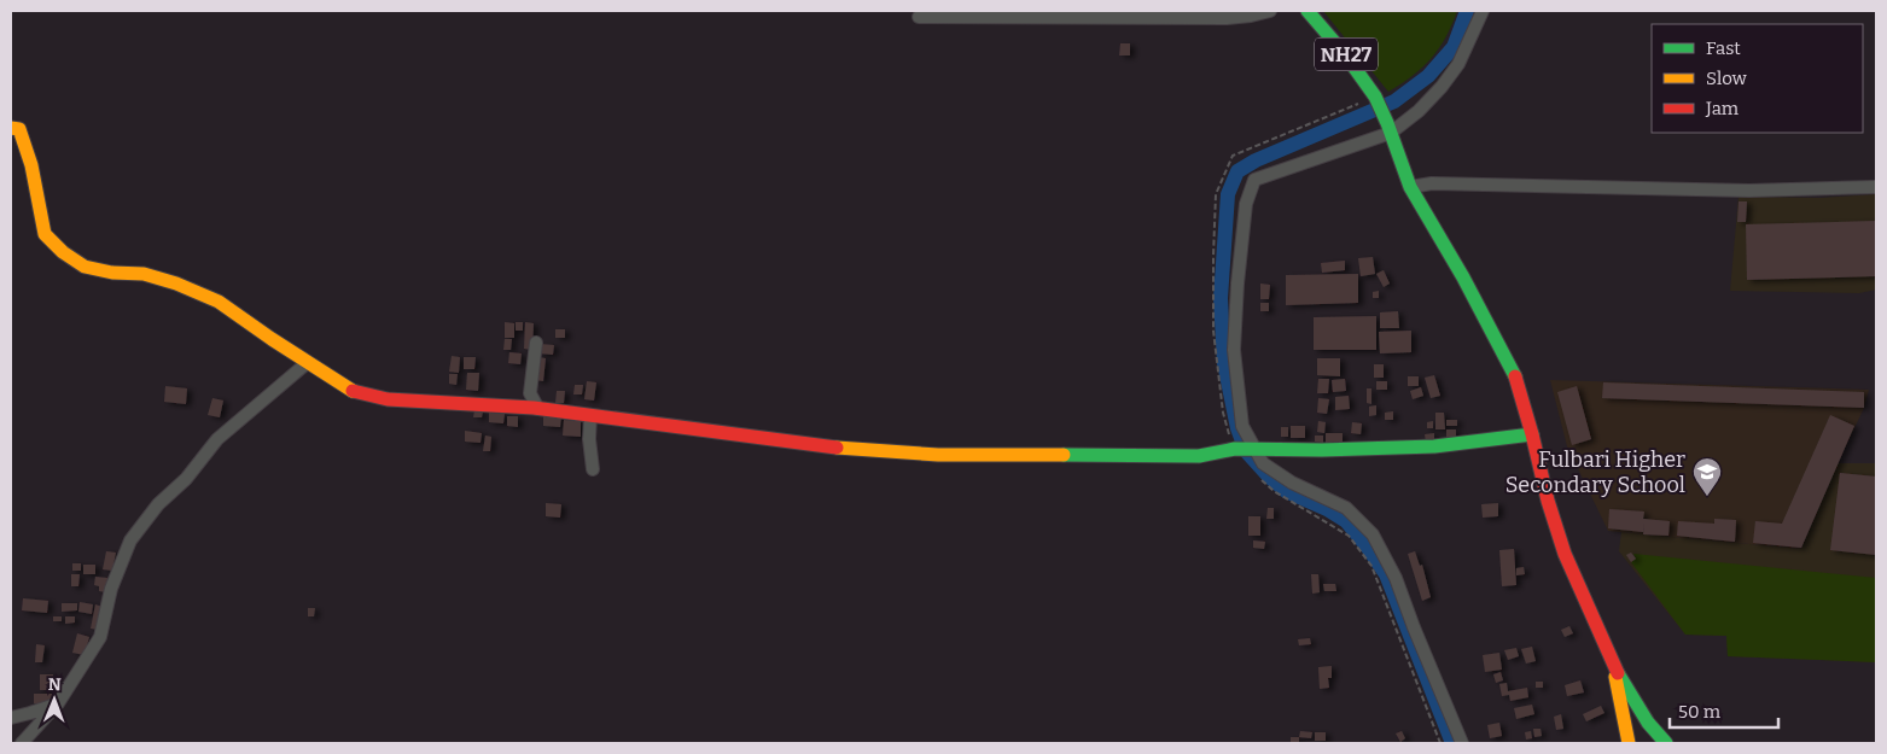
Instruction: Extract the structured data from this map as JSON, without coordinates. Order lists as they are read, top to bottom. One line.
{"streets":{"main road":["NH27"]},"places":{"school or university":["Fulbari Higher Secondary School"]},"legend":["Fast","Slow","Jam"],"scale_bar":"50 m","north":"top"}
